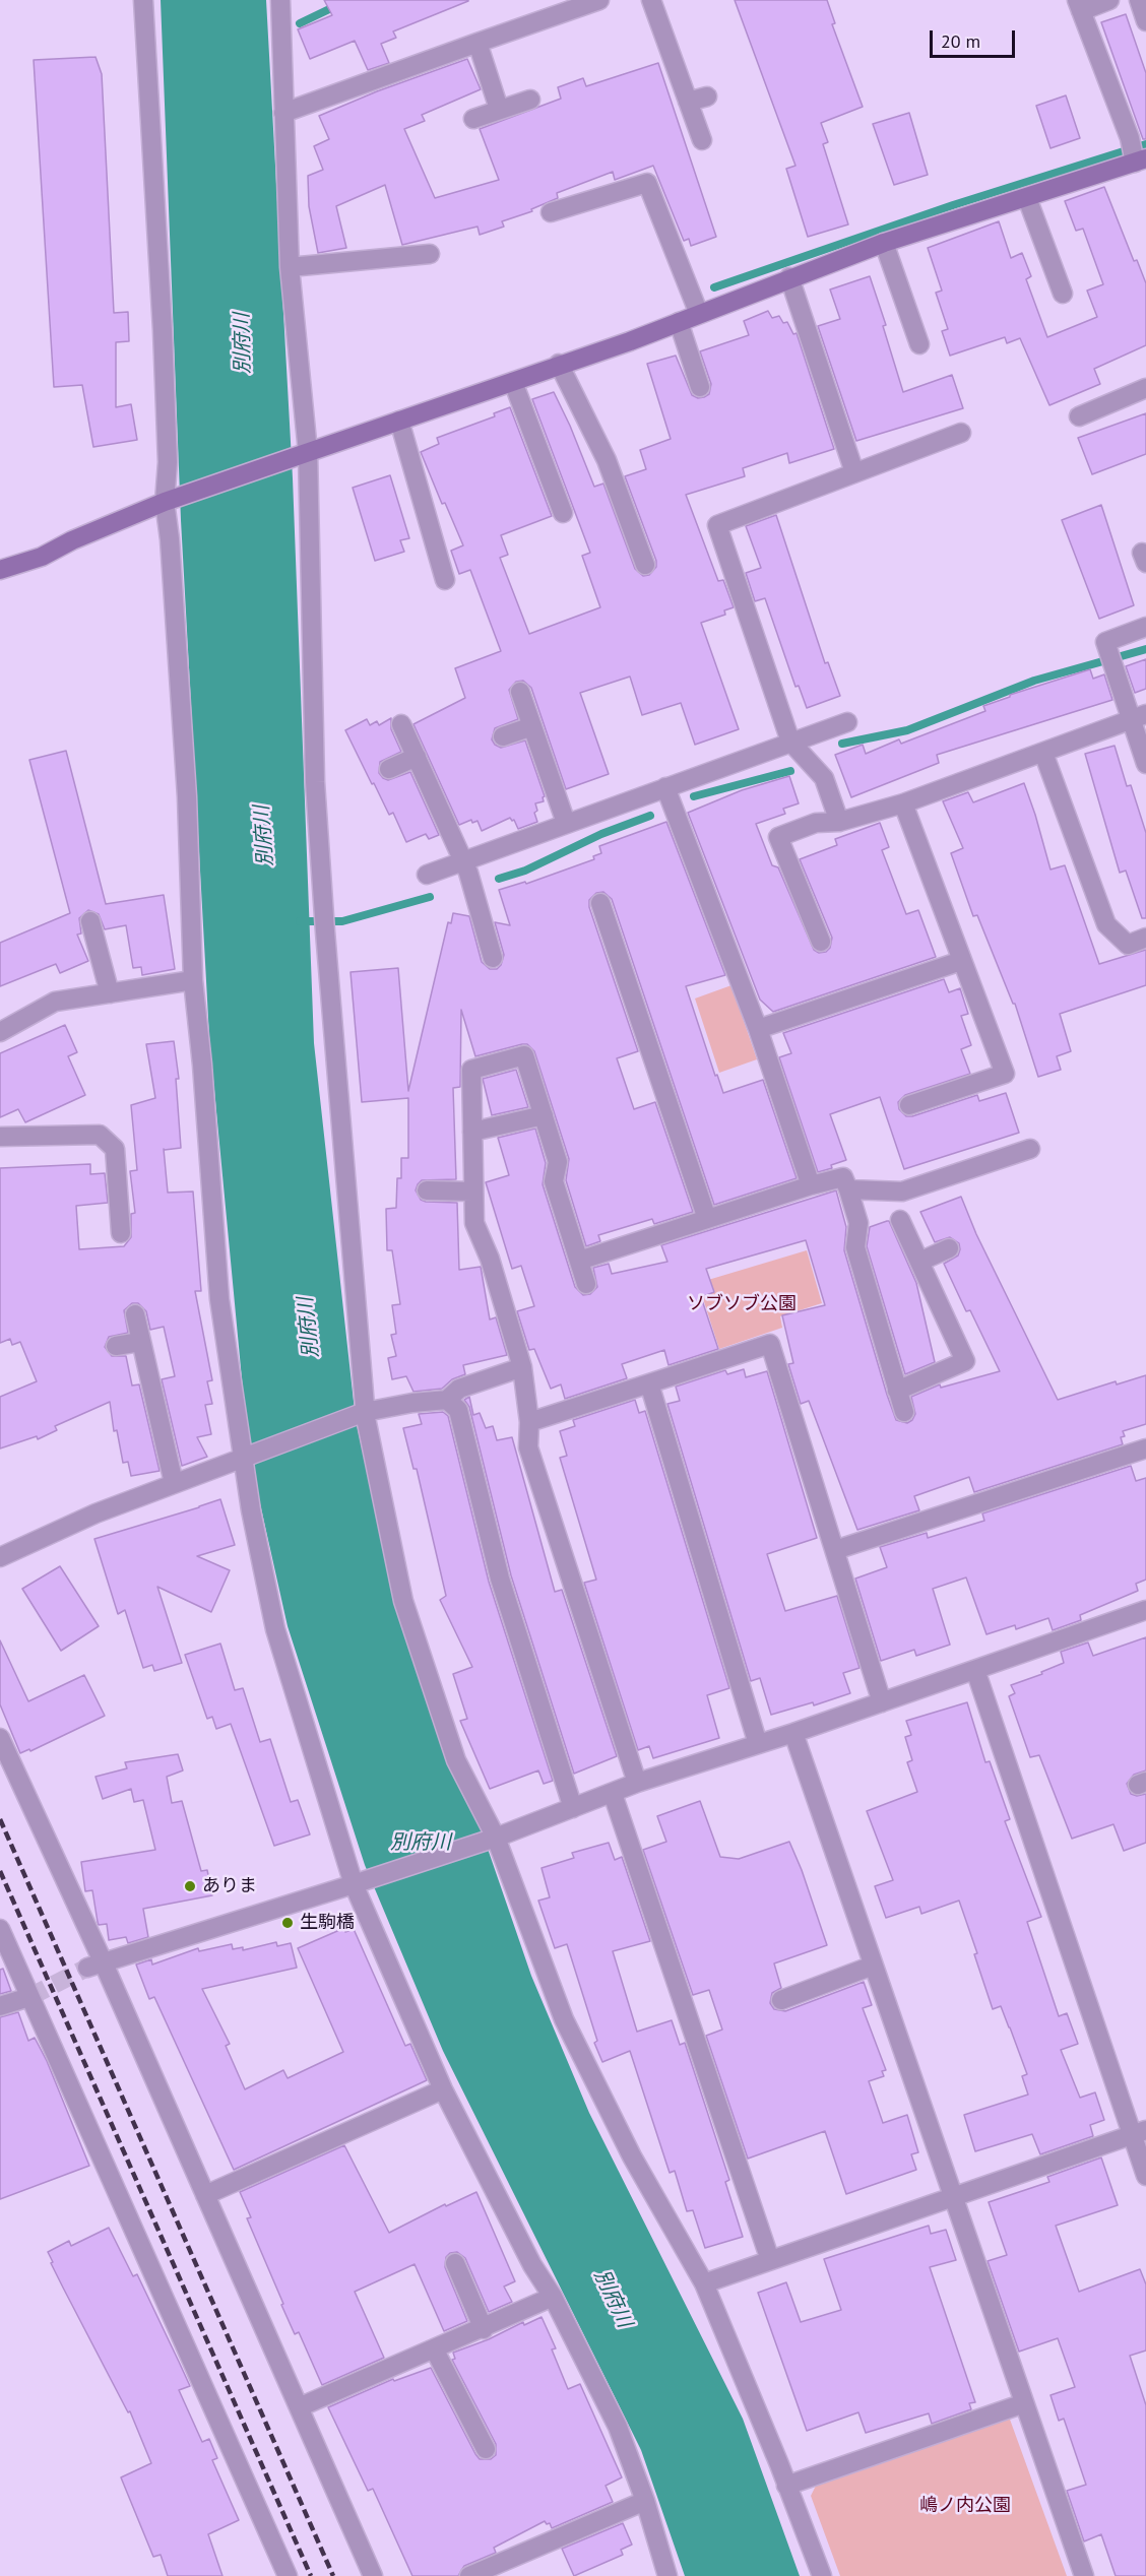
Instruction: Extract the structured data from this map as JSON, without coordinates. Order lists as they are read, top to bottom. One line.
{"water":["別府川"],"parks":["ソブソブ公園","嶋ノ内公園"],"places":["ありま","生駒橋"],"scale_bar":"20 m"}
